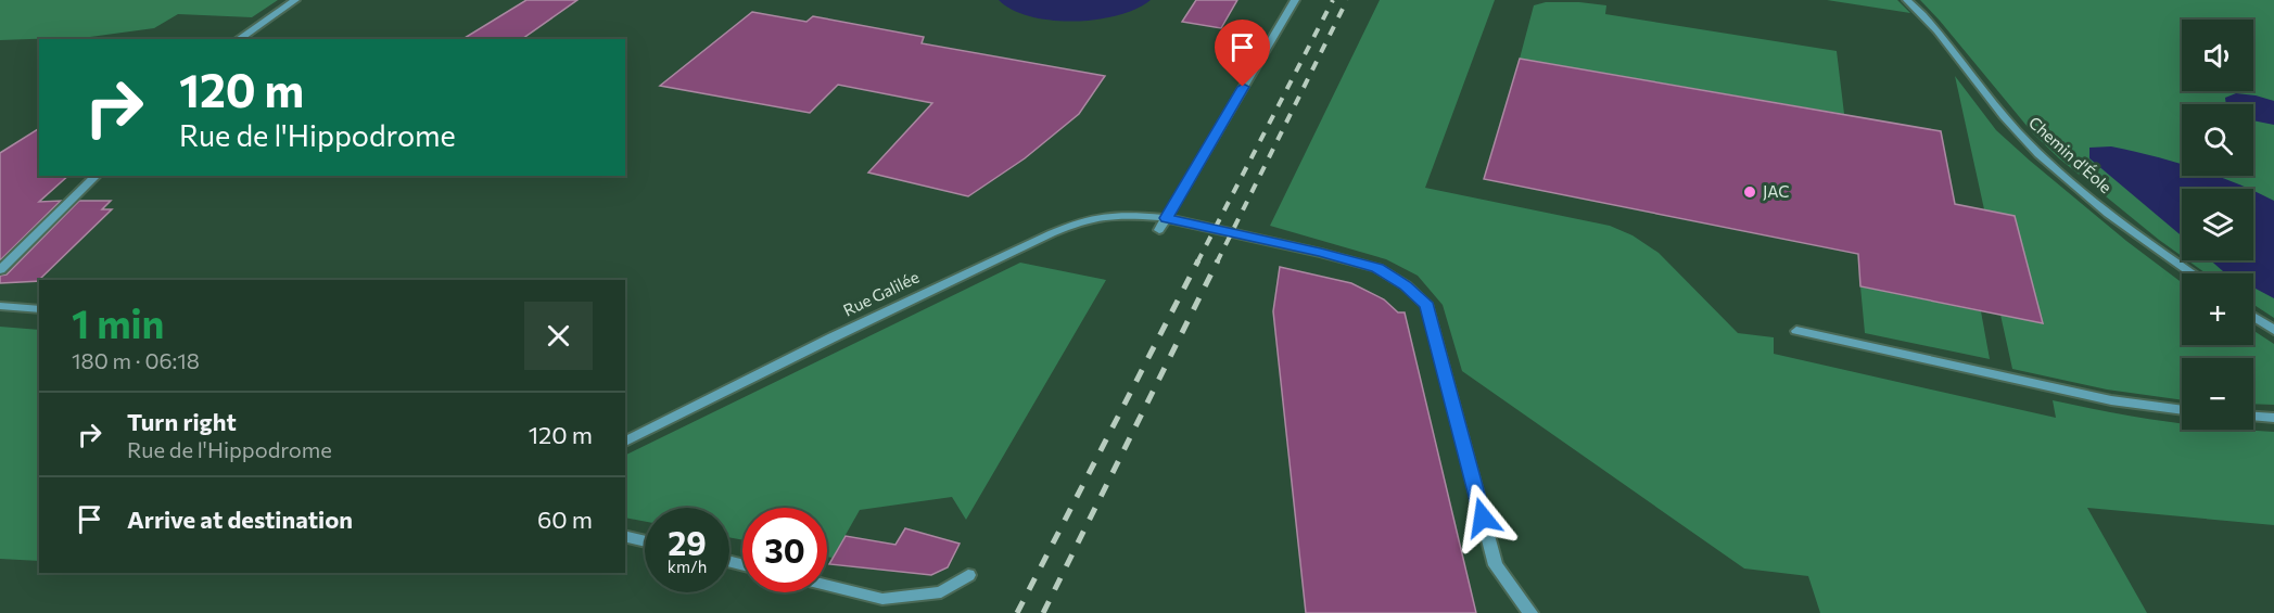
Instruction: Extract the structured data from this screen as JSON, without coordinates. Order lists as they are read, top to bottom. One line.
{"streets":{"street":["Chemin d'Éole","Rue Galilée"]},"places":["JAC"],"page":{"map_buttons":["+","−"],"turn":["120 m","Rue de l'Hippodrome"],"heading":["1 min","180 m · 06:18"],"list":[{"name":"Turn right","note":"Rue de l'Hippodrome","value":"120 m"},{"name":"Arrive at destination","value":"60 m"}],"speed":"29 km/h","limit":"30"}}
